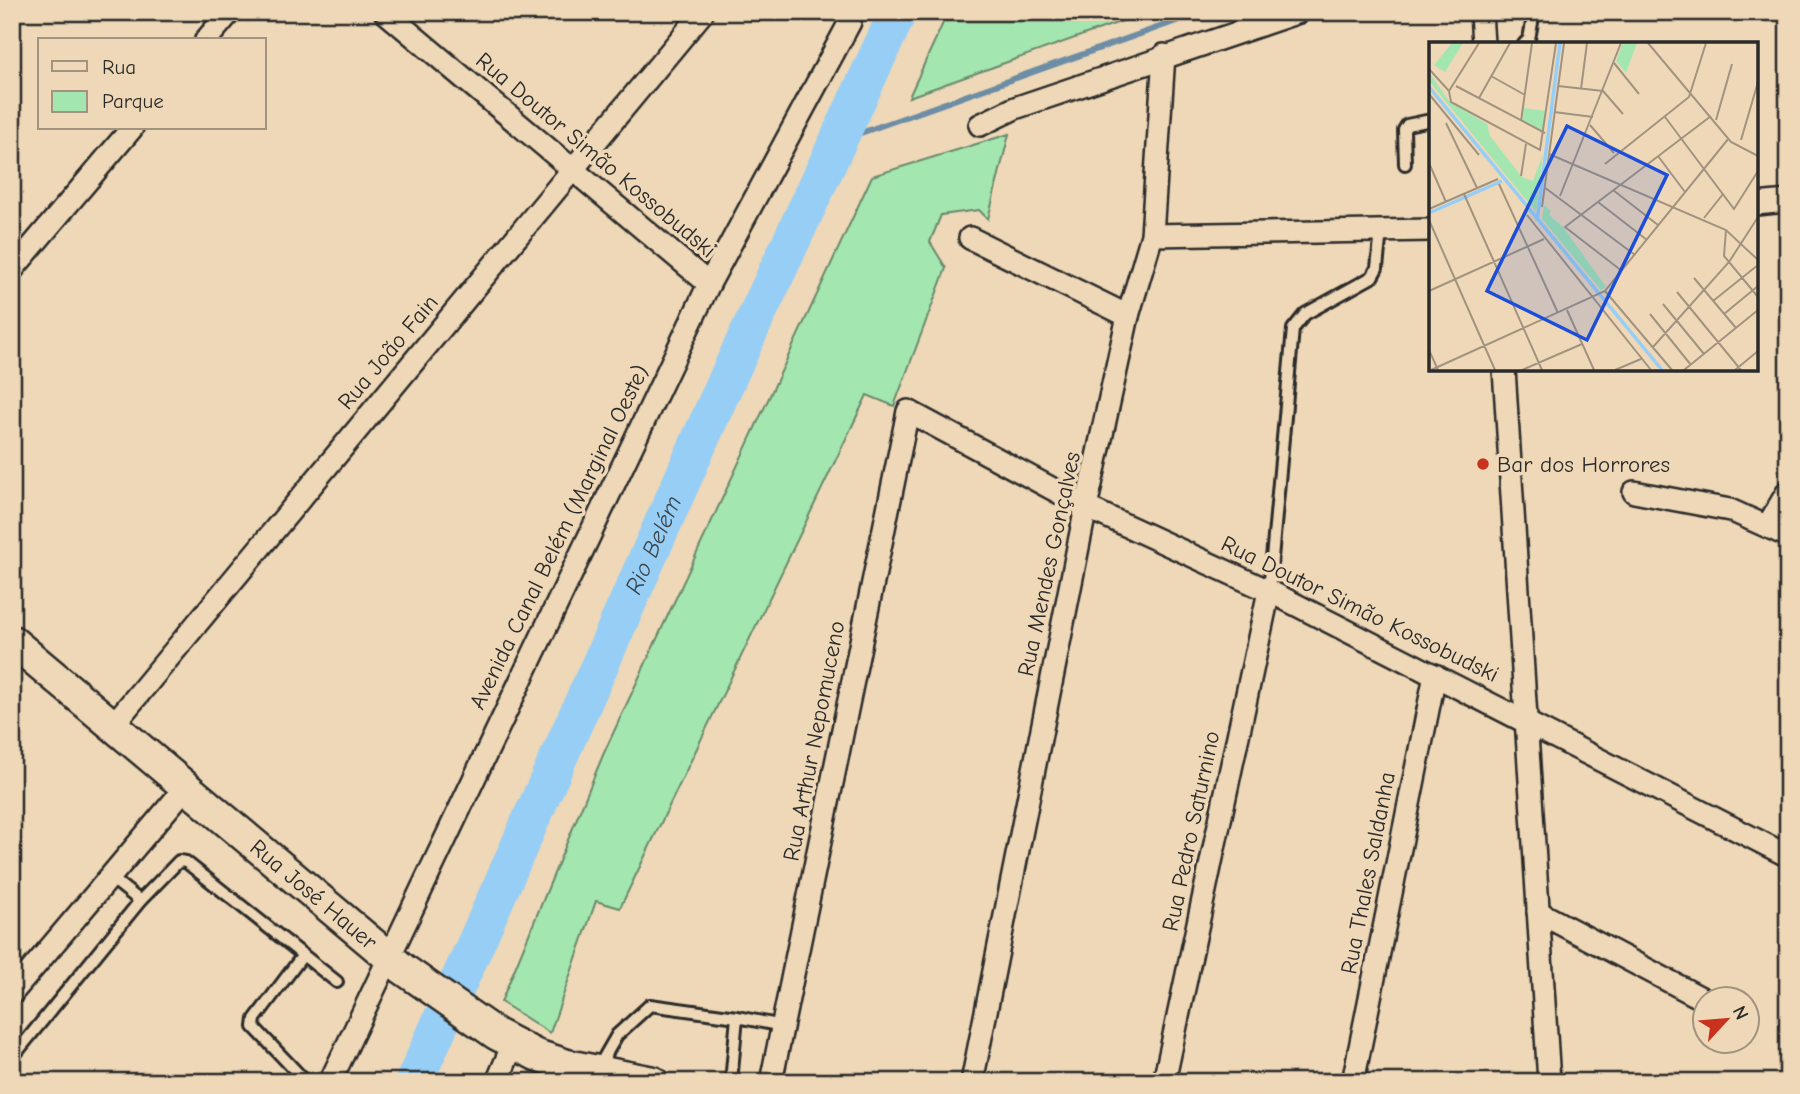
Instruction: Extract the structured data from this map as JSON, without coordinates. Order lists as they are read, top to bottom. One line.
{"streets":{"main road":["Rua José Hauer"],"street":["Rua Doutor Simão Kossobudski","Rua João Fain","Avenida Canal Belém (Marginal Oeste)","Rua Mendes Gonçalves","Rua Arthur Nepomuceno","Rua Pedro Saturnino","Rua Thales Saldanha"]},"crossings":[["Rua Doutor Simão Kossobudski","Rua João Fain"],["Rua Doutor Simão Kossobudski","Avenida Canal Belém (Marginal Oeste)"],["Rua Doutor Simão Kossobudski","Rua Mendes Gonçalves"],["Rua Doutor Simão Kossobudski","Rua Arthur Nepomuceno"],["Rua Doutor Simão Kossobudski","Rua Pedro Saturnino"],["Rua Doutor Simão Kossobudski","Rua Thales Saldanha"],["Rua João Fain","Rua José Hauer"],["Avenida Canal Belém (Marginal Oeste)","Rua José Hauer"]],"water":["Rio Belém"],"places":["Bar dos Horrores"],"legend":["Rua","Parque"],"north":"top right"}
